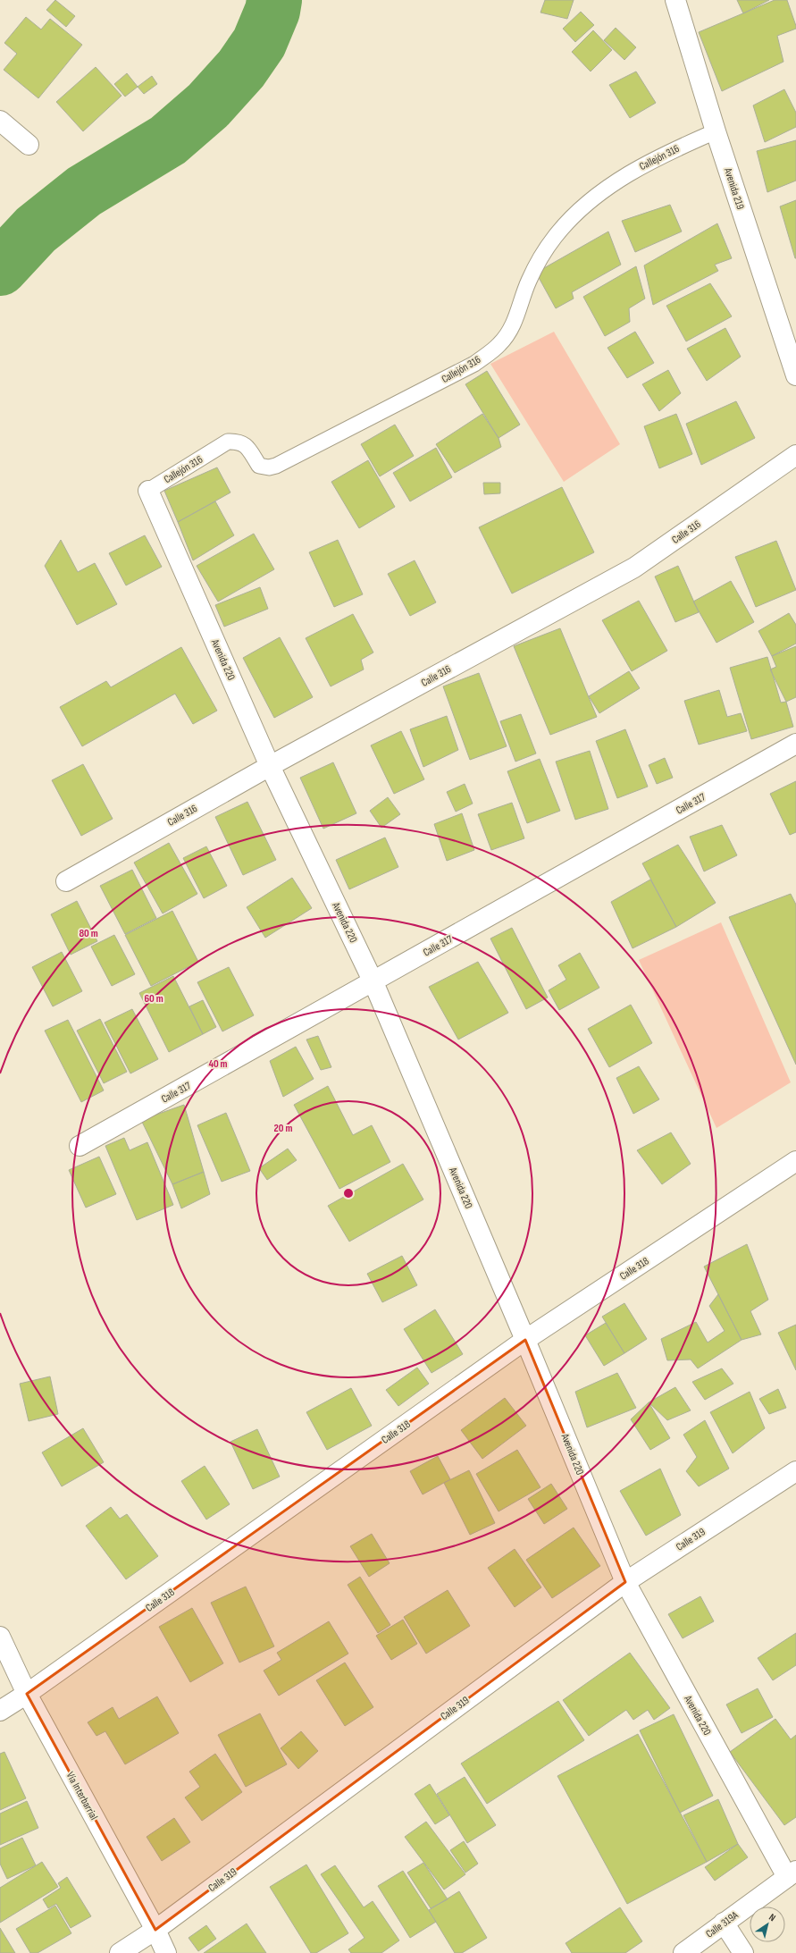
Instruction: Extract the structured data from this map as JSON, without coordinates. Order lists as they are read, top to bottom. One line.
{"streets":{"street":["Avenida 219","Calle 316","Avenida 220","Calle 317","Calle 318","Calle 319","Vía Interbarrial","Calle 319A"],"lane":["Callejón 316"]},"crossings":[["Callejón 316","Avenida 219"],["Callejón 316","Avenida 220"],["Calle 316","Avenida 220"],["Avenida 220","Calle 317"],["Avenida 220","Calle 318"],["Avenida 220","Calle 319"],["Avenida 220","Calle 319A"],["Calle 318","Vía Interbarrial"],["Calle 319","Vía Interbarrial"]],"north":"top right","rings":["80 m","60 m","40 m","20 m"]}
